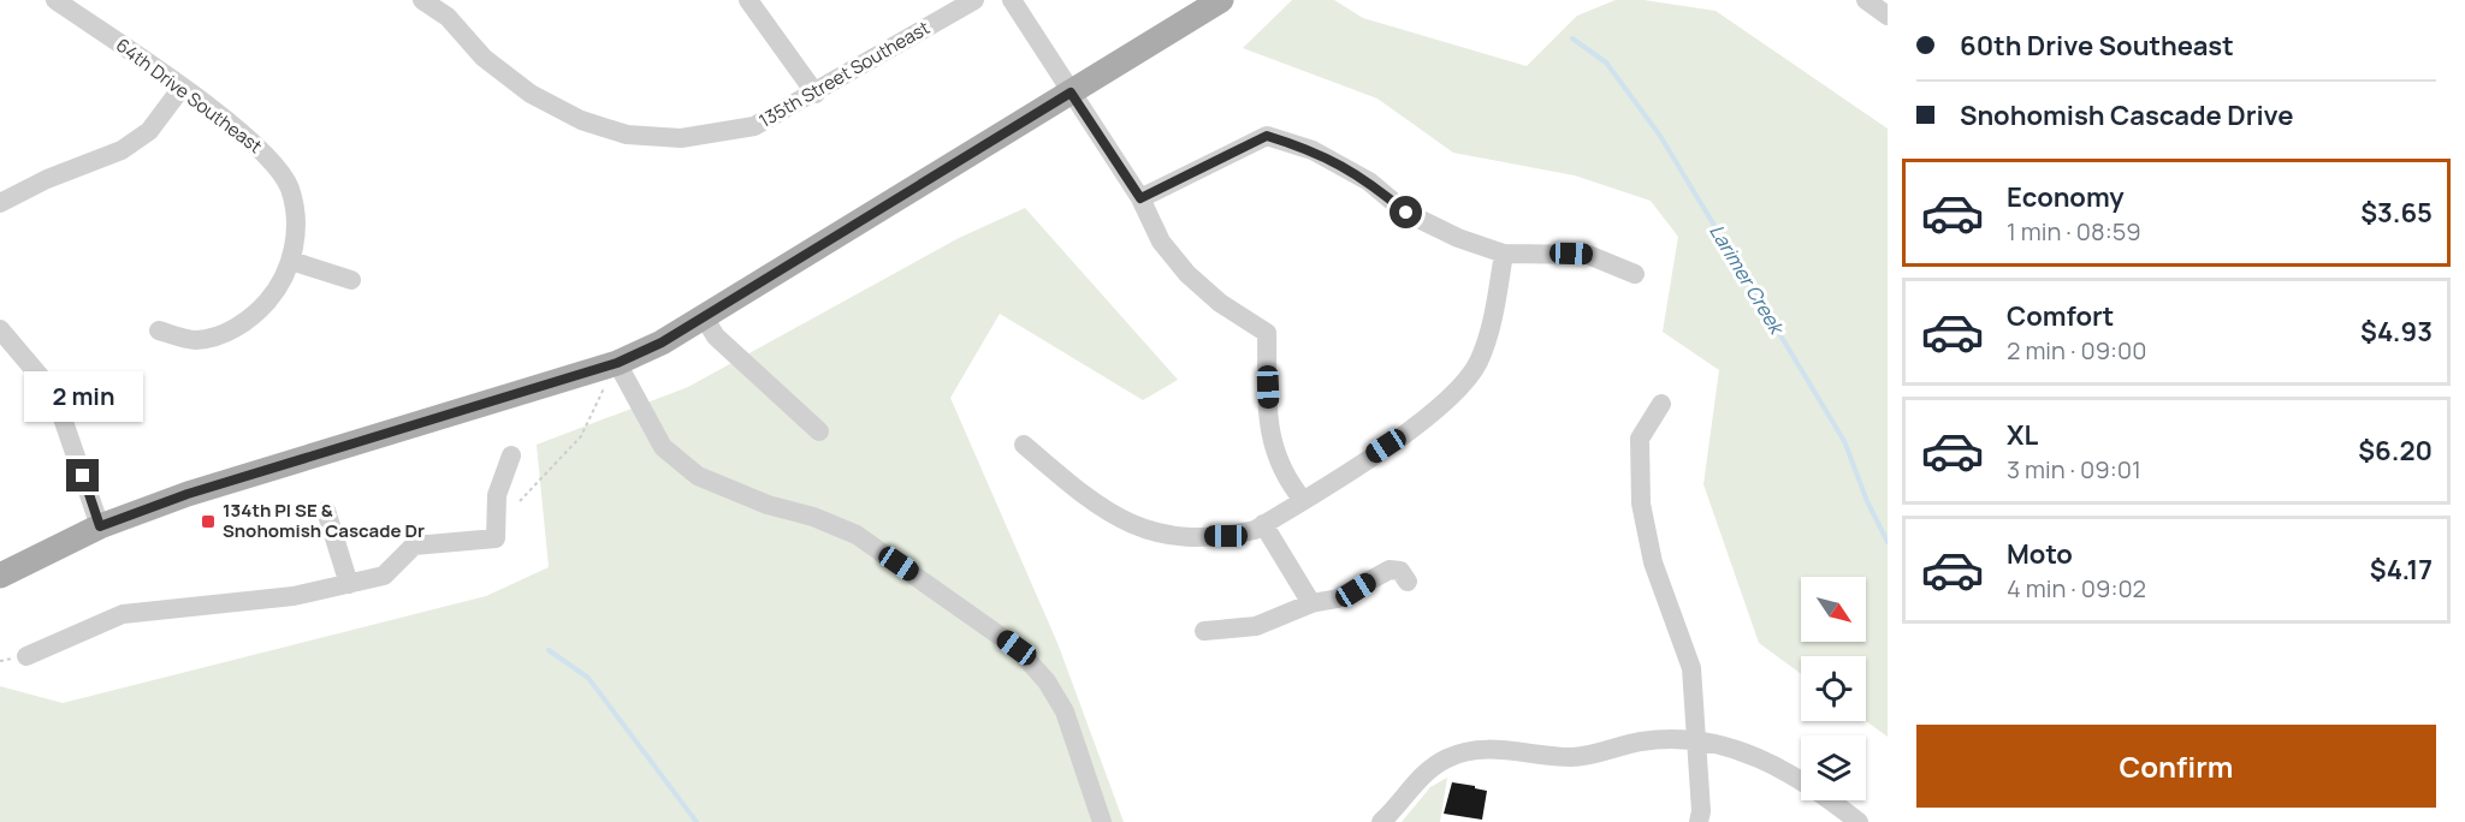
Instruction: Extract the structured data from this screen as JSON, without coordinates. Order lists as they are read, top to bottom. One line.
{"streets":{"street":["135th Street Southeast","64th Drive Southeast"]},"water":["Larimer Creek"],"places":{"transit":["134th Pl SE & Snohomish Cascade Dr"]},"north":"bottom right","page":{"banner":["60th Drive Southeast","Snohomish Cascade Drive"],"list":[{"name":"Economy","note":"1 min · 08:59","value":"$3.65"},{"name":"Comfort","note":"2 min · 09:00","value":"$4.93"},{"name":"XL","note":"3 min · 09:01","value":"$6.20"},{"name":"Moto","note":"4 min · 09:02","value":"$4.17"}],"bubble":"2 min","buttons":"Confirm"}}
